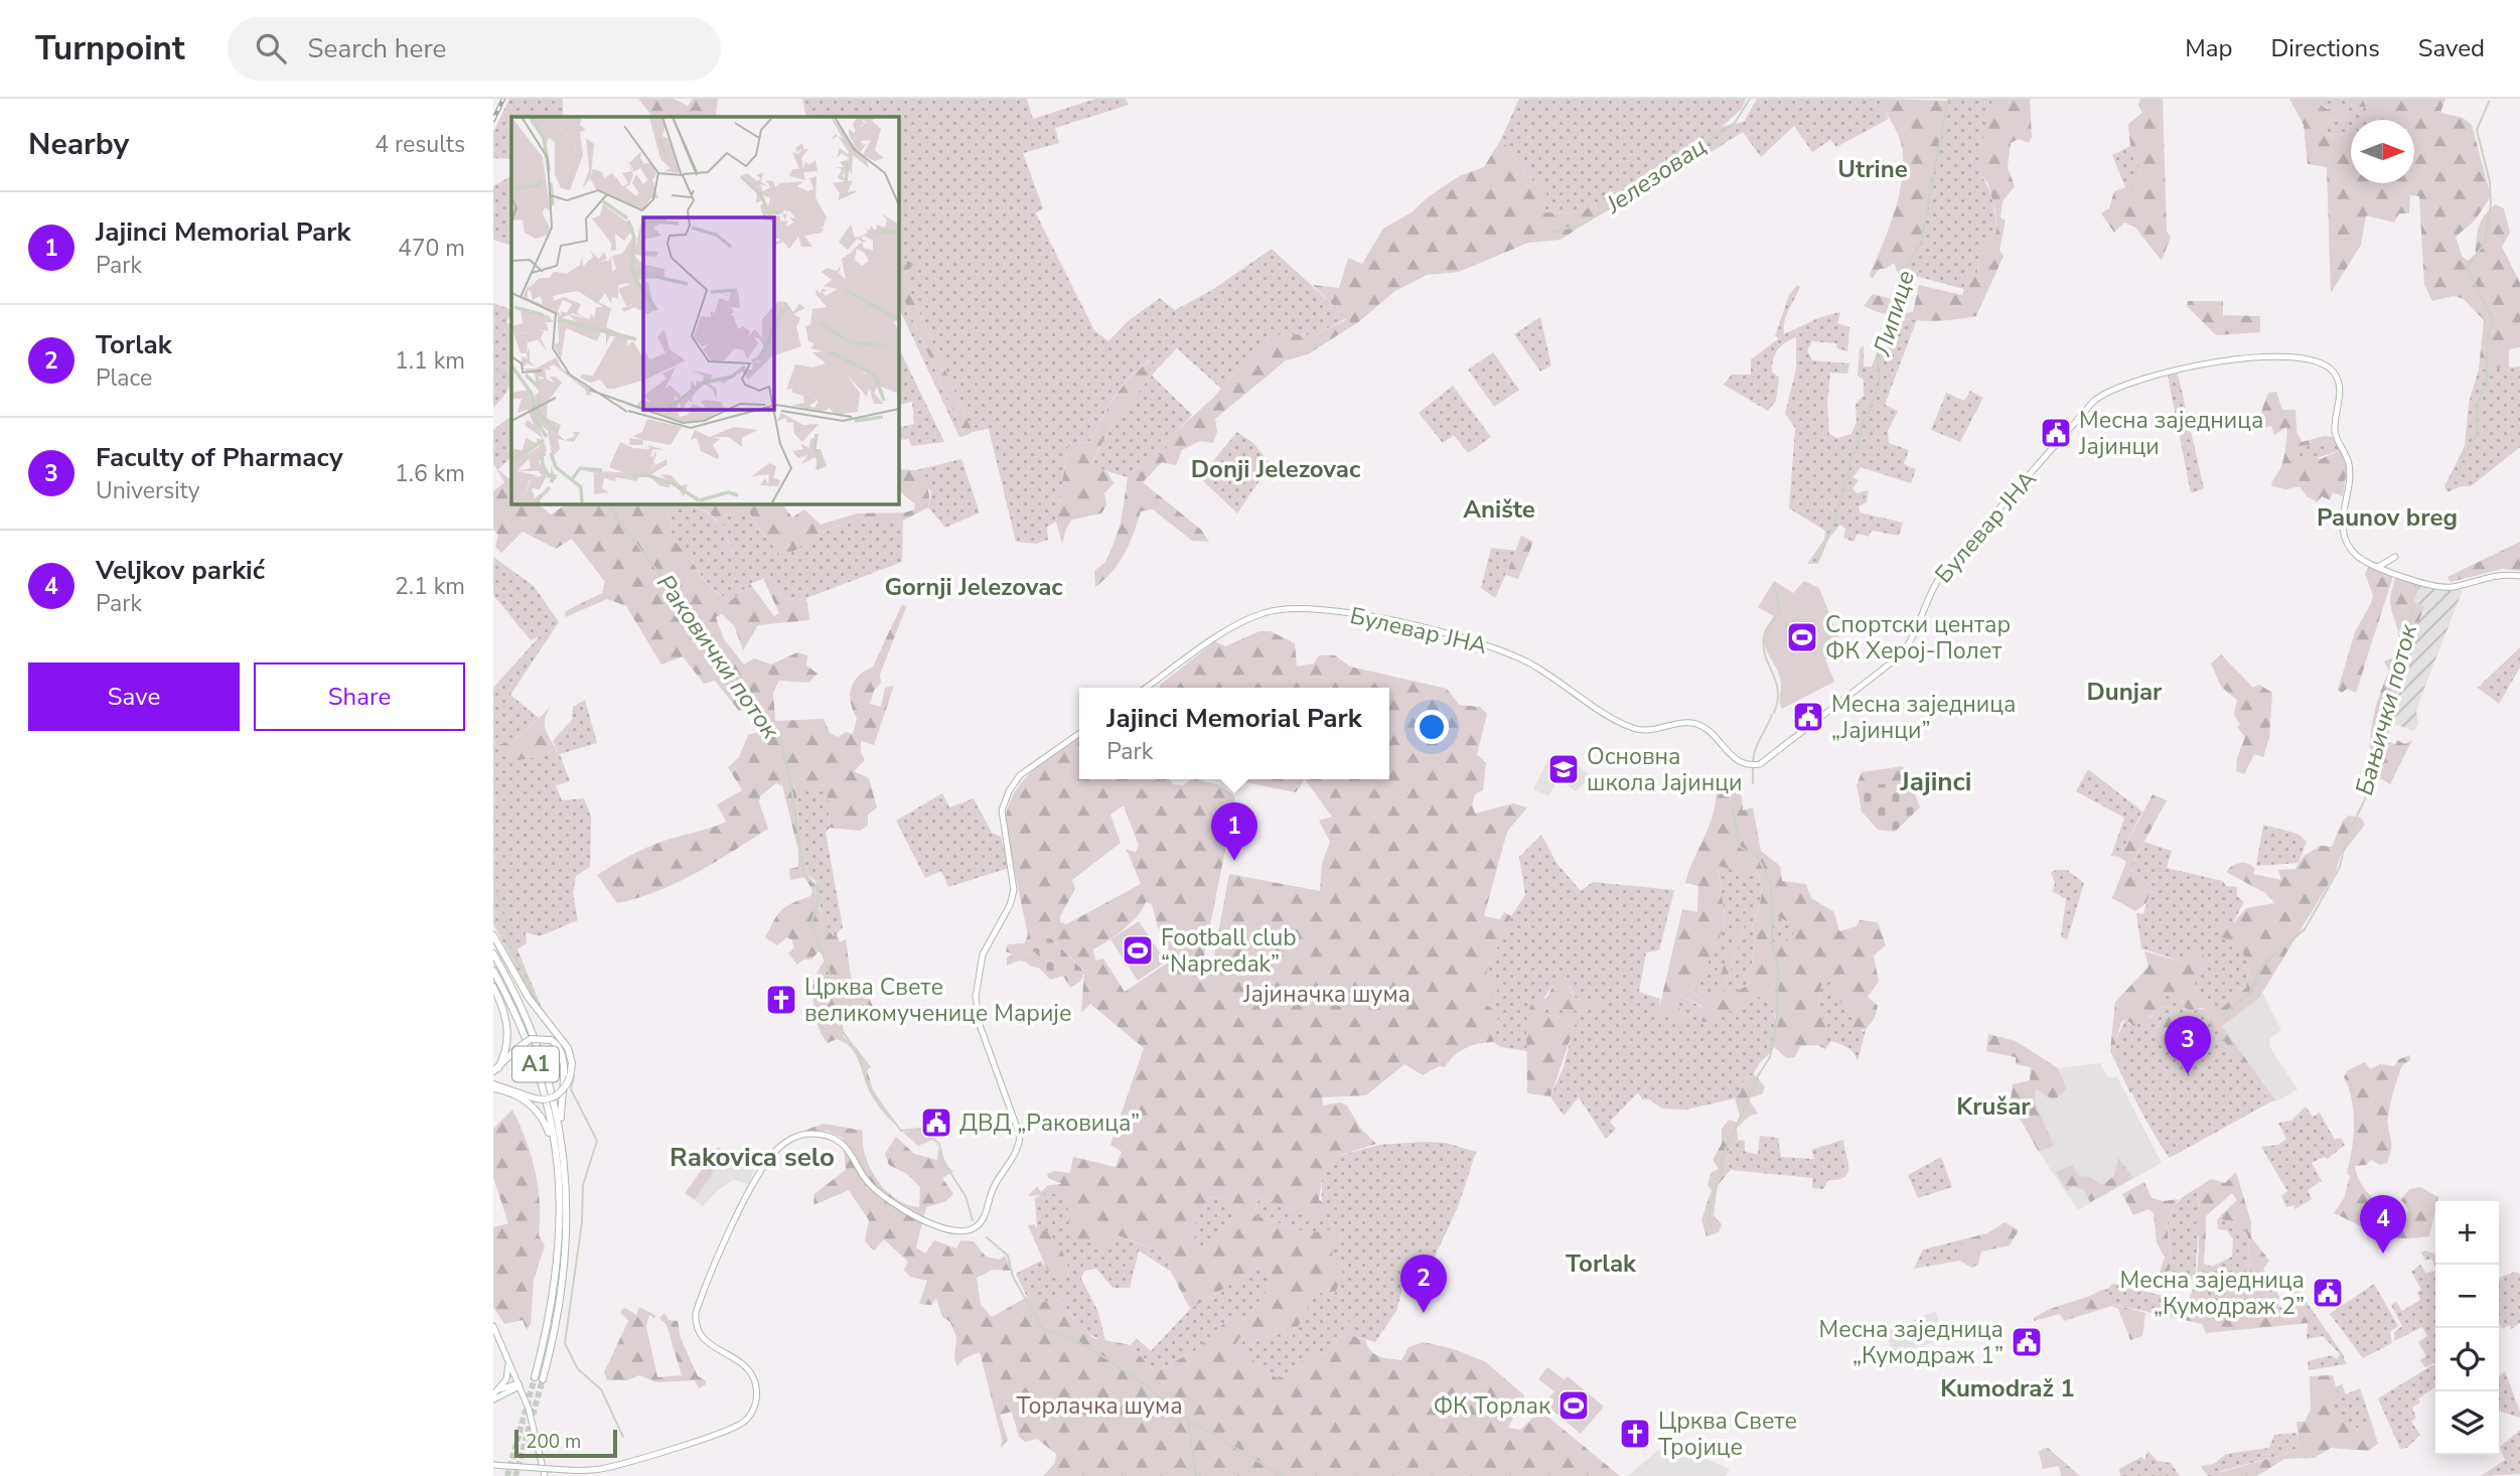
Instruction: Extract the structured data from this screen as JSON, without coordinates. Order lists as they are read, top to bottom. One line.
{"streets":{"highway":["A1"],"main road":["Булевар ЈНА"]},"districts":["Utrine","Donji Jelezovac","Anište","Paunov breg","Gornji Jelezovac","Dunjar","Jajinci","Krušar","Rakovica selo","Torlak","Kumodraž 1"],"water":["Јелезовац","Липице","Раковички поток","Бањички поток"],"parks":["Јајиначка шума","Торлачка шума"],"places":{"public building":["Месна заједница Јајинци","Месна заједница „Јајинци”","ДВД „Раковица”","Месна заједница „Кумодраж 2”","Месна заједница „Кумодраж 1”"],"sports":["Спортски центар ФК Херој-Полет","Football club “Napredak”","ФК Торлак"],"school or university":["Основна школа Јајинци"],"church":["Црква Свете великомученице Марије","Црква Свете Тројице"]},"scale_bar":"200 m","north":"right","page":{"header":"Turnpoint","search":"Search here","nav":["Map","Directions","Saved"],"heading":["Nearby","4 results"],"list":[{"mark":"1","name":"Jajinci Memorial Park","note":"Park","value":"470 m"},{"mark":"2","name":"Torlak","note":"Place","value":"1.1 km"},{"mark":"3","name":"Faculty of Pharmacy","note":"University","value":"1.6 km"},{"mark":"4","name":"Veljkov parkić","note":"Park","value":"2.1 km"}],"buttons":["Save","Share"],"popup":["Jajinci Memorial Park","Park"],"pins":["1","3","4","2"],"map_buttons":["+","−"],"scale":"200 m"}}
